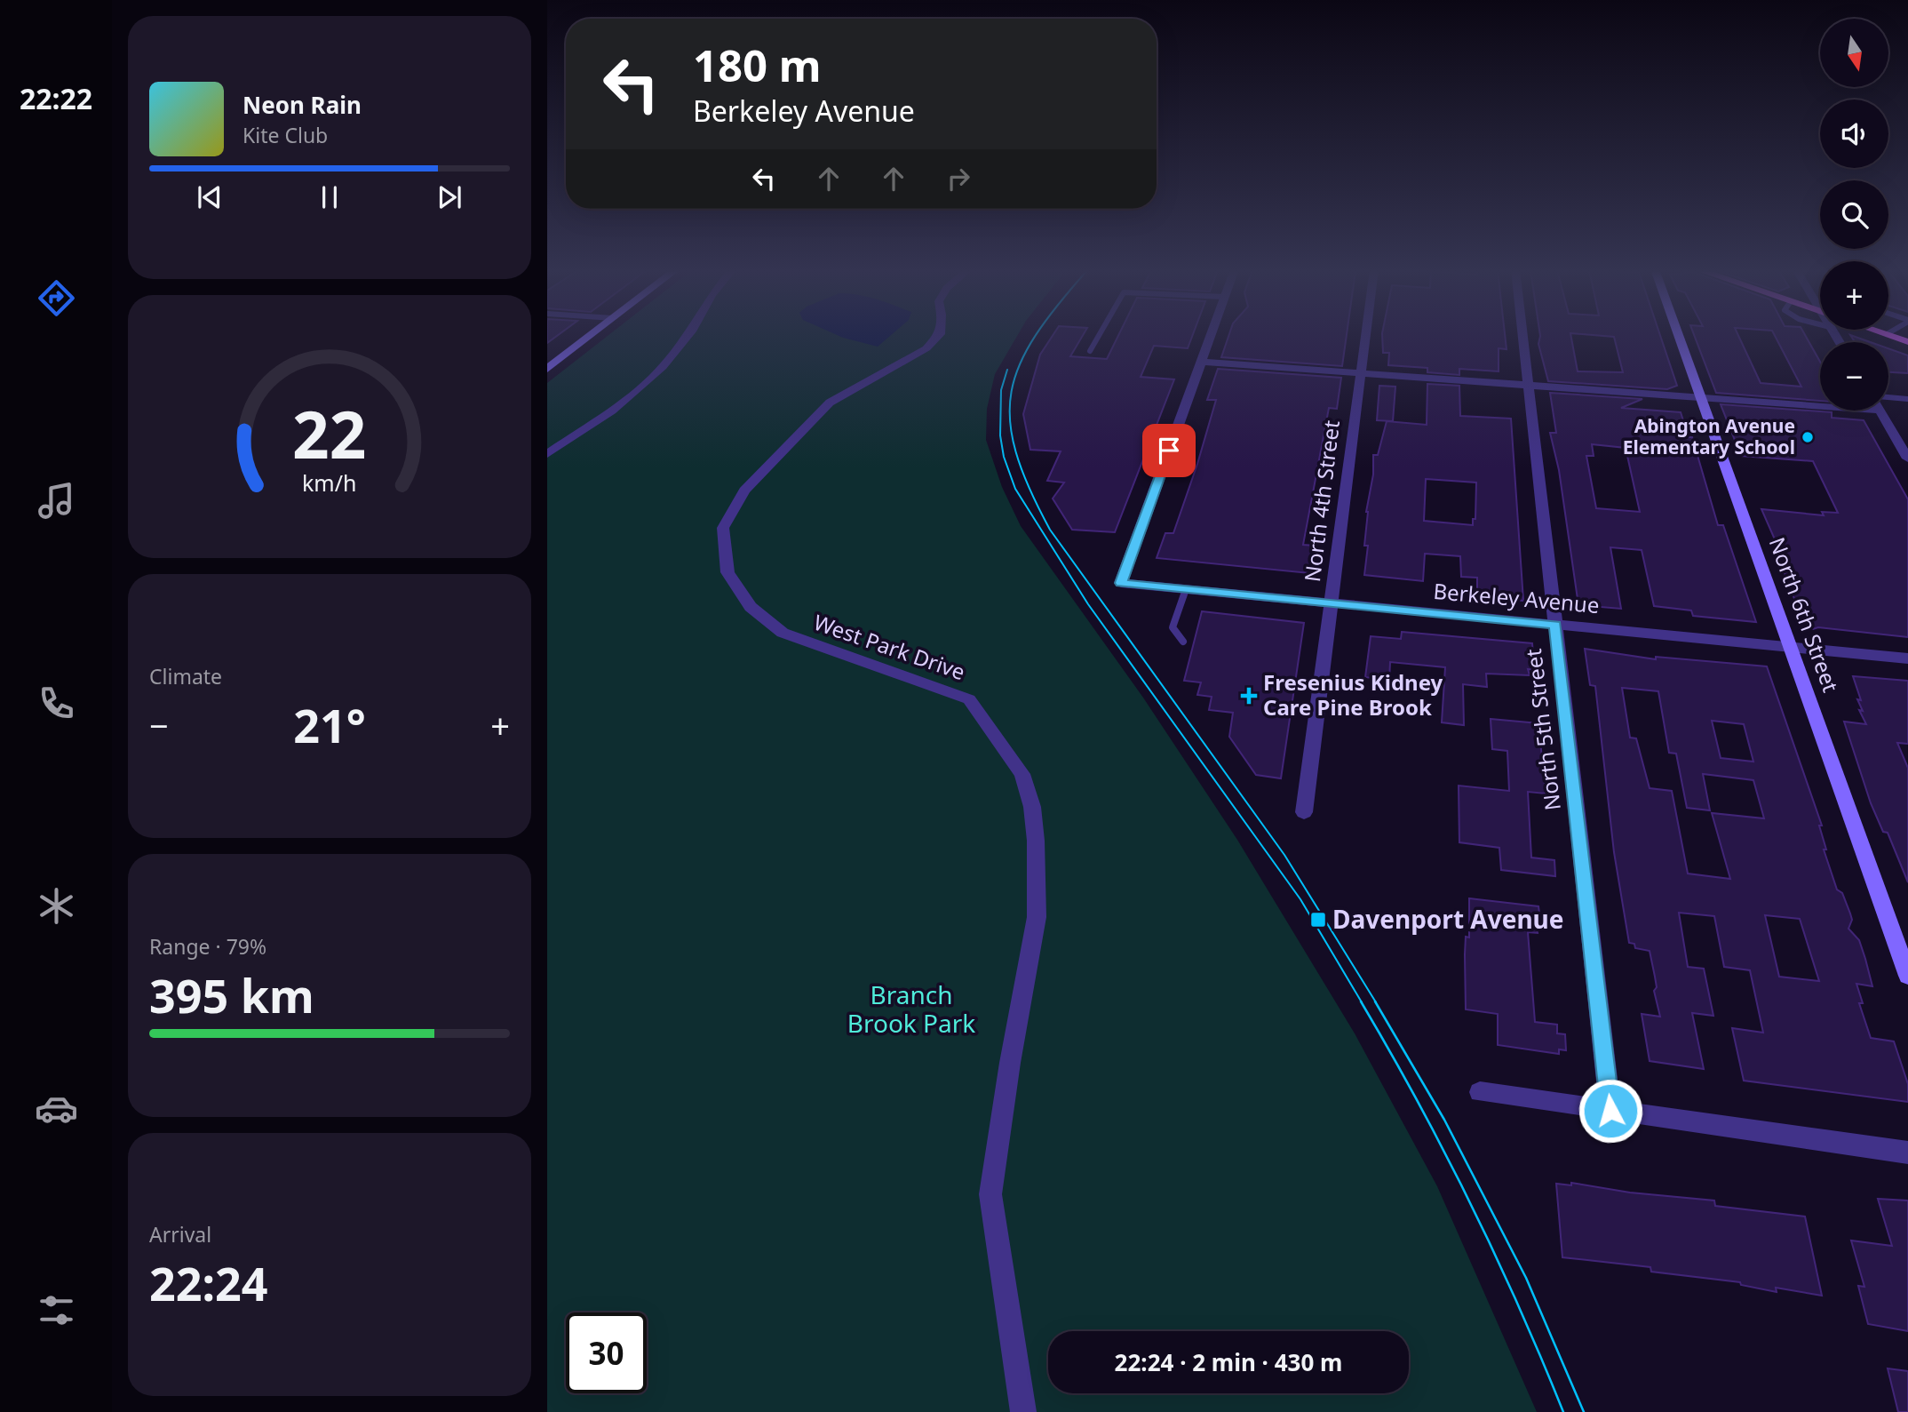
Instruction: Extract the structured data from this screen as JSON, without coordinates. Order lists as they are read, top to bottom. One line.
{"streets":{"street":["North 4th Street","Berkeley Avenue","North 6th Street","West Park Drive","North 5th Street"]},"crossings":[["North 4th Street","Berkeley Avenue"],["Berkeley Avenue","North 6th Street"],["Berkeley Avenue","North 5th Street"]],"parks":["Branch Brook Park"],"places":{"other":["Abington Avenue Elementary School"],"health":["Fresenius Kidney Care Pine Brook"],"transit":["Davenport Avenue"]},"north":"bottom","page":{"tabs":"22:22","map_buttons":["+","−"],"turn":["180 m","Berkeley Avenue"],"song":["Neon Rain","Kite Club"],"tile":["Climate",["Range · 79%","395 km"],["Arrival","22:24"]],"heat":["−","21°","+"],"limit":"30","trip":"22:24 · 2 min · 430 m","gauge":["22","km/h"]}}
